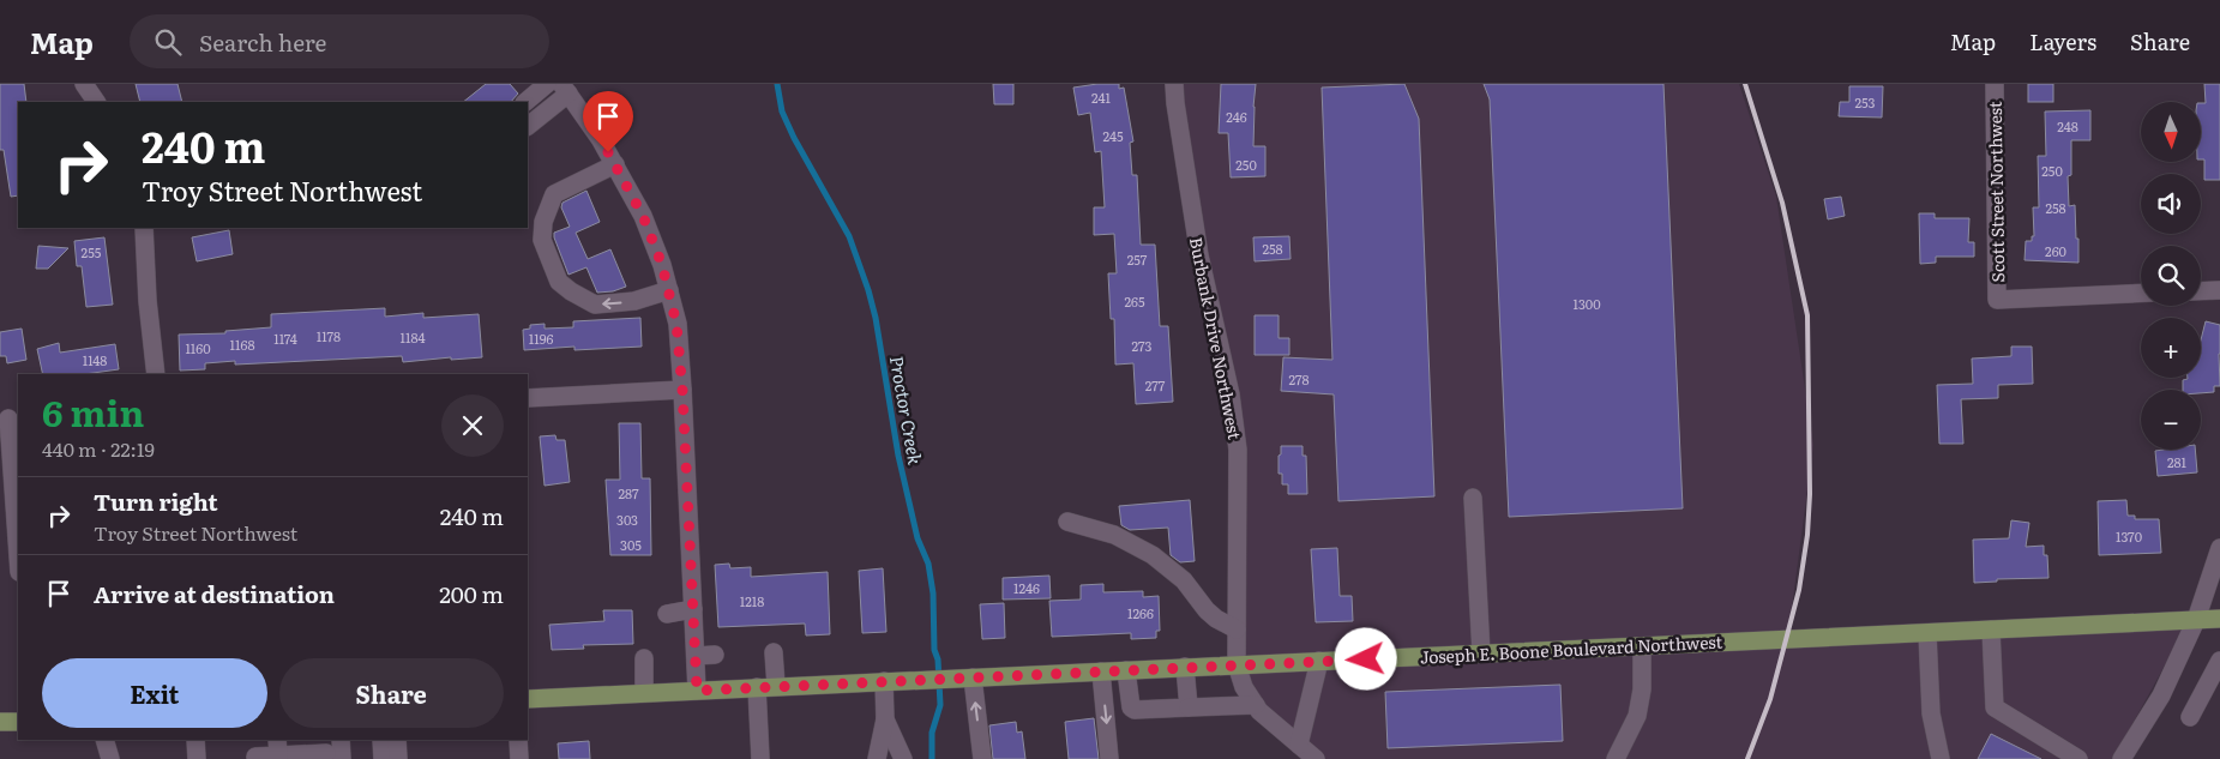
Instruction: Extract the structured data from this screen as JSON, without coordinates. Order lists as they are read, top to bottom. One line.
{"streets":{"main road":["Joseph E. Boone Boulevard Northwest"],"street":["Scott Street Northwest","Burbank Drive Northwest"]},"crossings":[["Burbank Drive Northwest","Joseph E. Boone Boulevard Northwest"]],"water":["Proctor Creek"],"house_numbers":["241","253","246","248","245","250","250","258","258","260","255","257","265","1300","1178","1184","1174","1196","1168","273","1160","1148","278","277","281","287","303","1370","305","1246","1218","1266"],"north":"bottom","page":{"header":"Map","search":"Search here","nav":["Map","Layers","Share"],"map_buttons":["+","−"],"turn":["240 m","Troy Street Northwest"],"heading":["6 min","440 m · 22:19"],"list":[{"name":"Turn right","note":"Troy Street Northwest","value":"240 m"},{"name":"Arrive at destination","value":"200 m"}],"buttons":["Exit","Share"]}}
